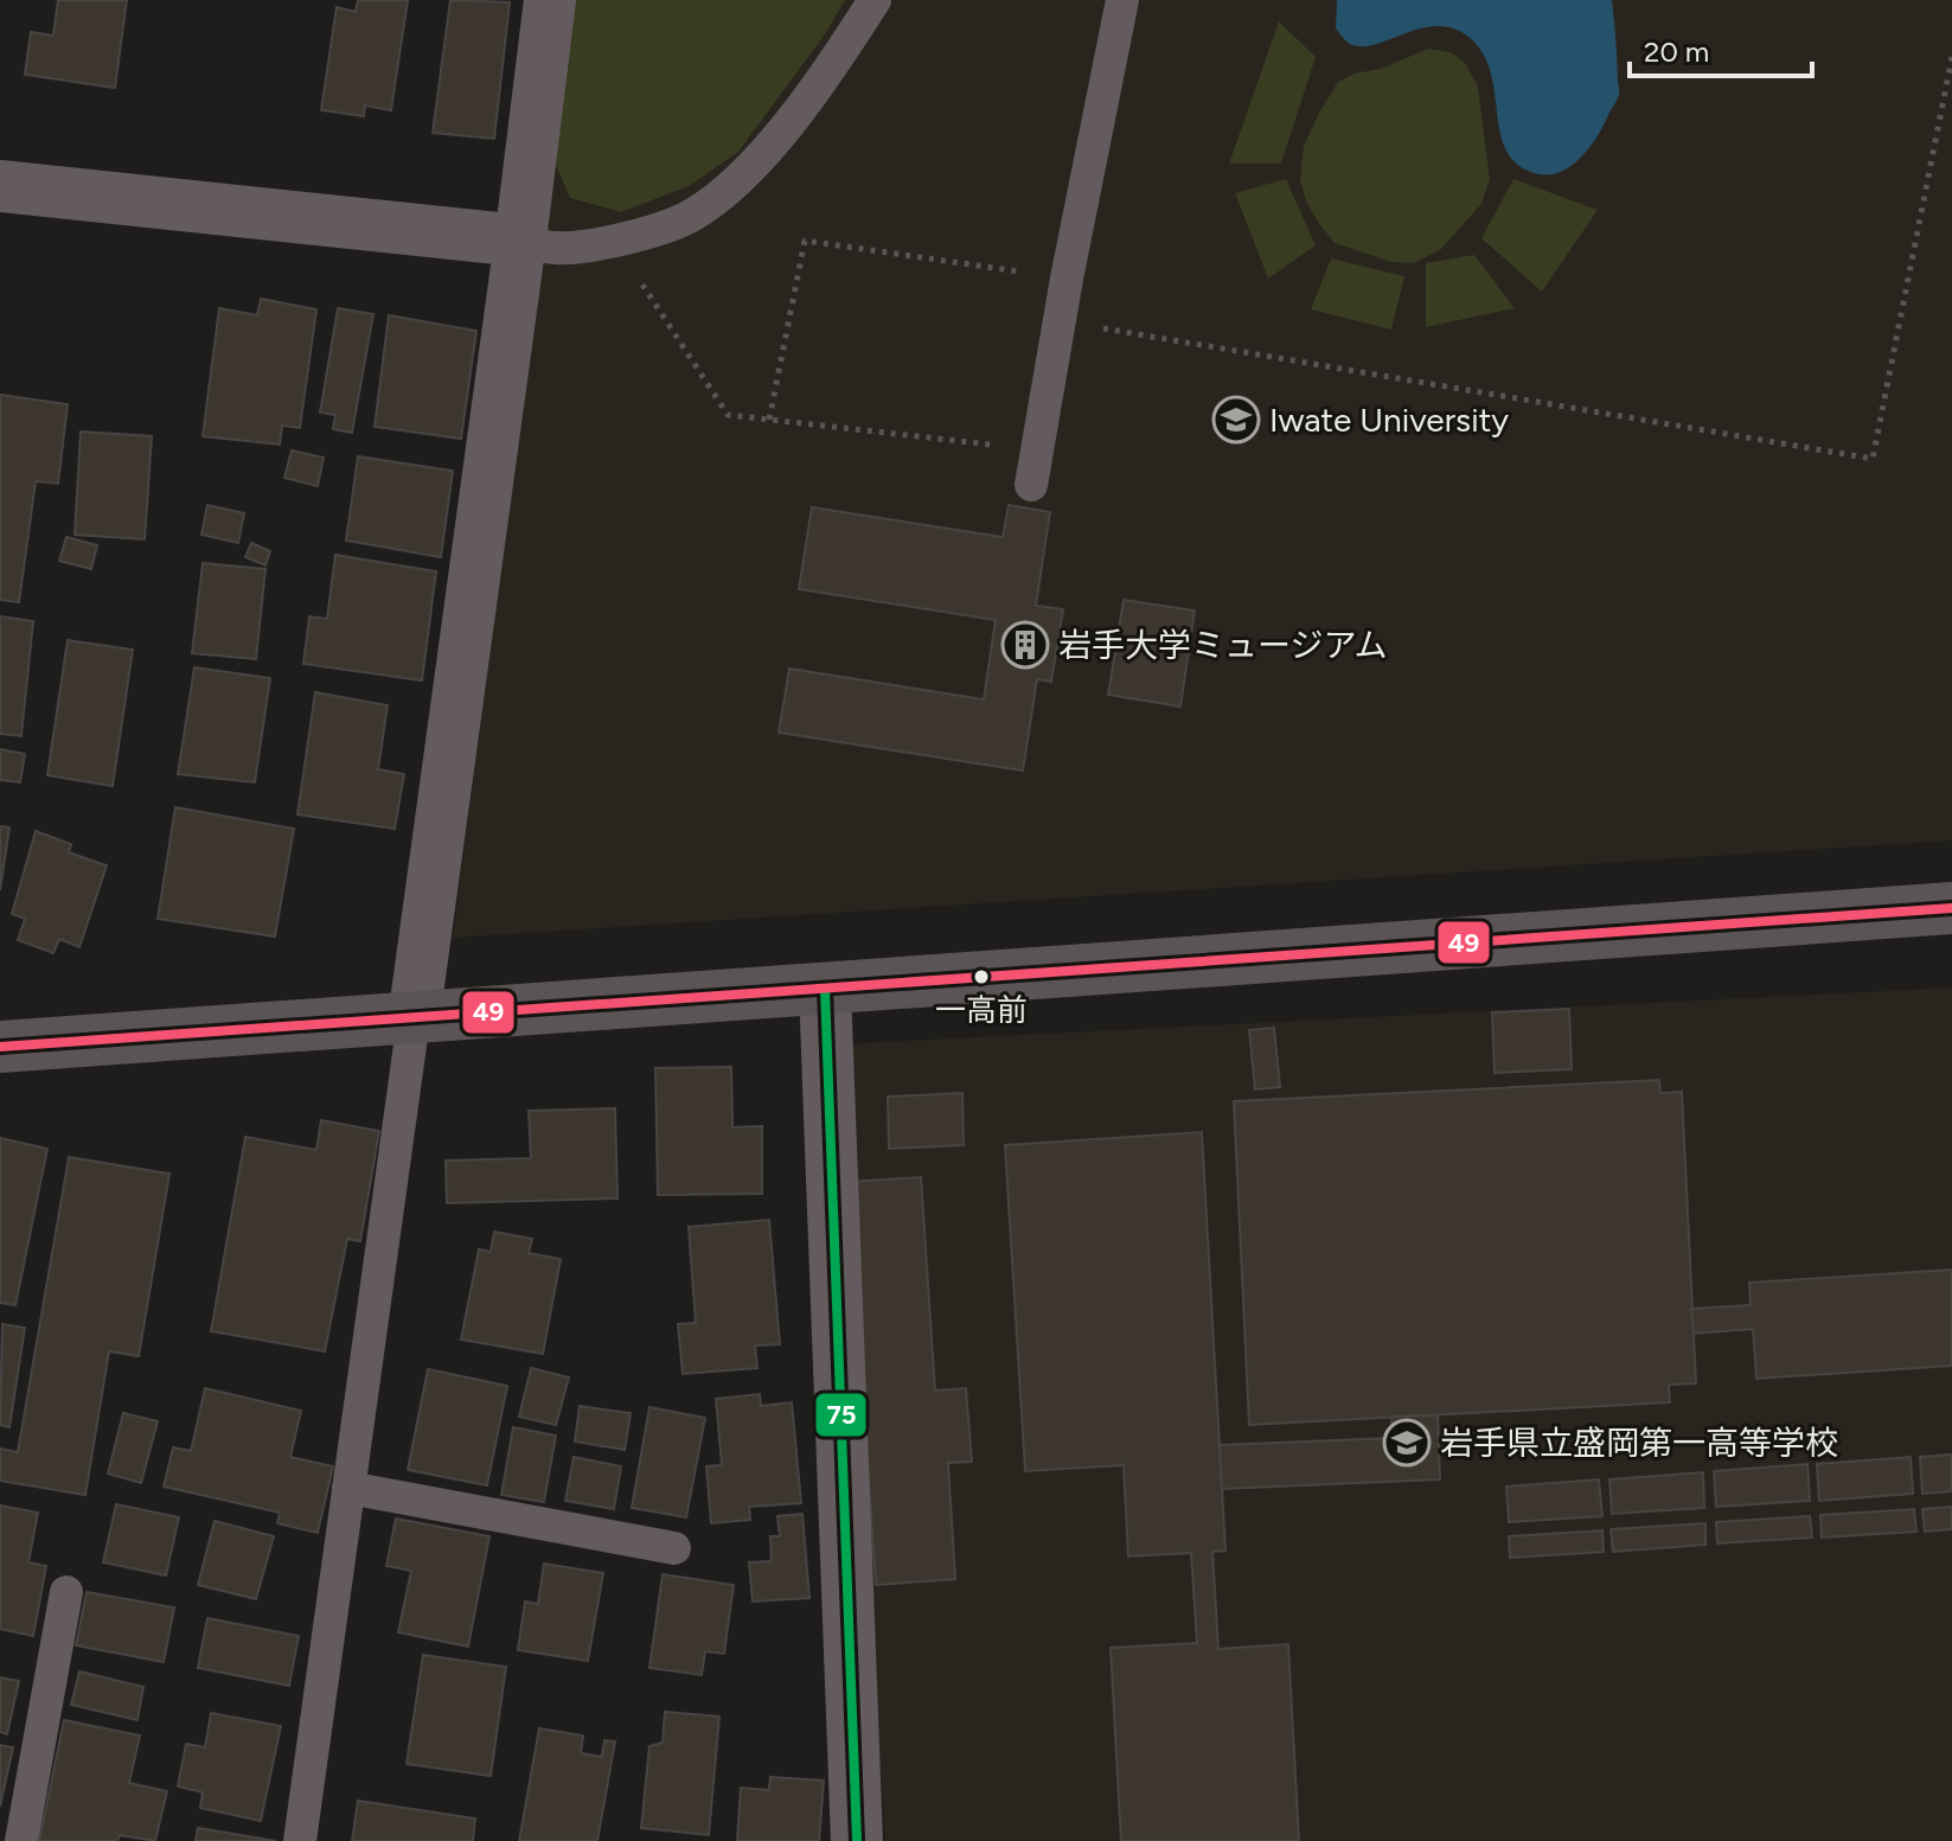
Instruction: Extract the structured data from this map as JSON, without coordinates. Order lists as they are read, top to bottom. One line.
{"places":{"school or university":["Iwate University","岩手県立盛岡第一高等学校"],"building":["岩手大学ミュージアム"],"other":["一高前"]},"lines":["transit line 49","transit line 75"],"scale_bar":"20 m"}
